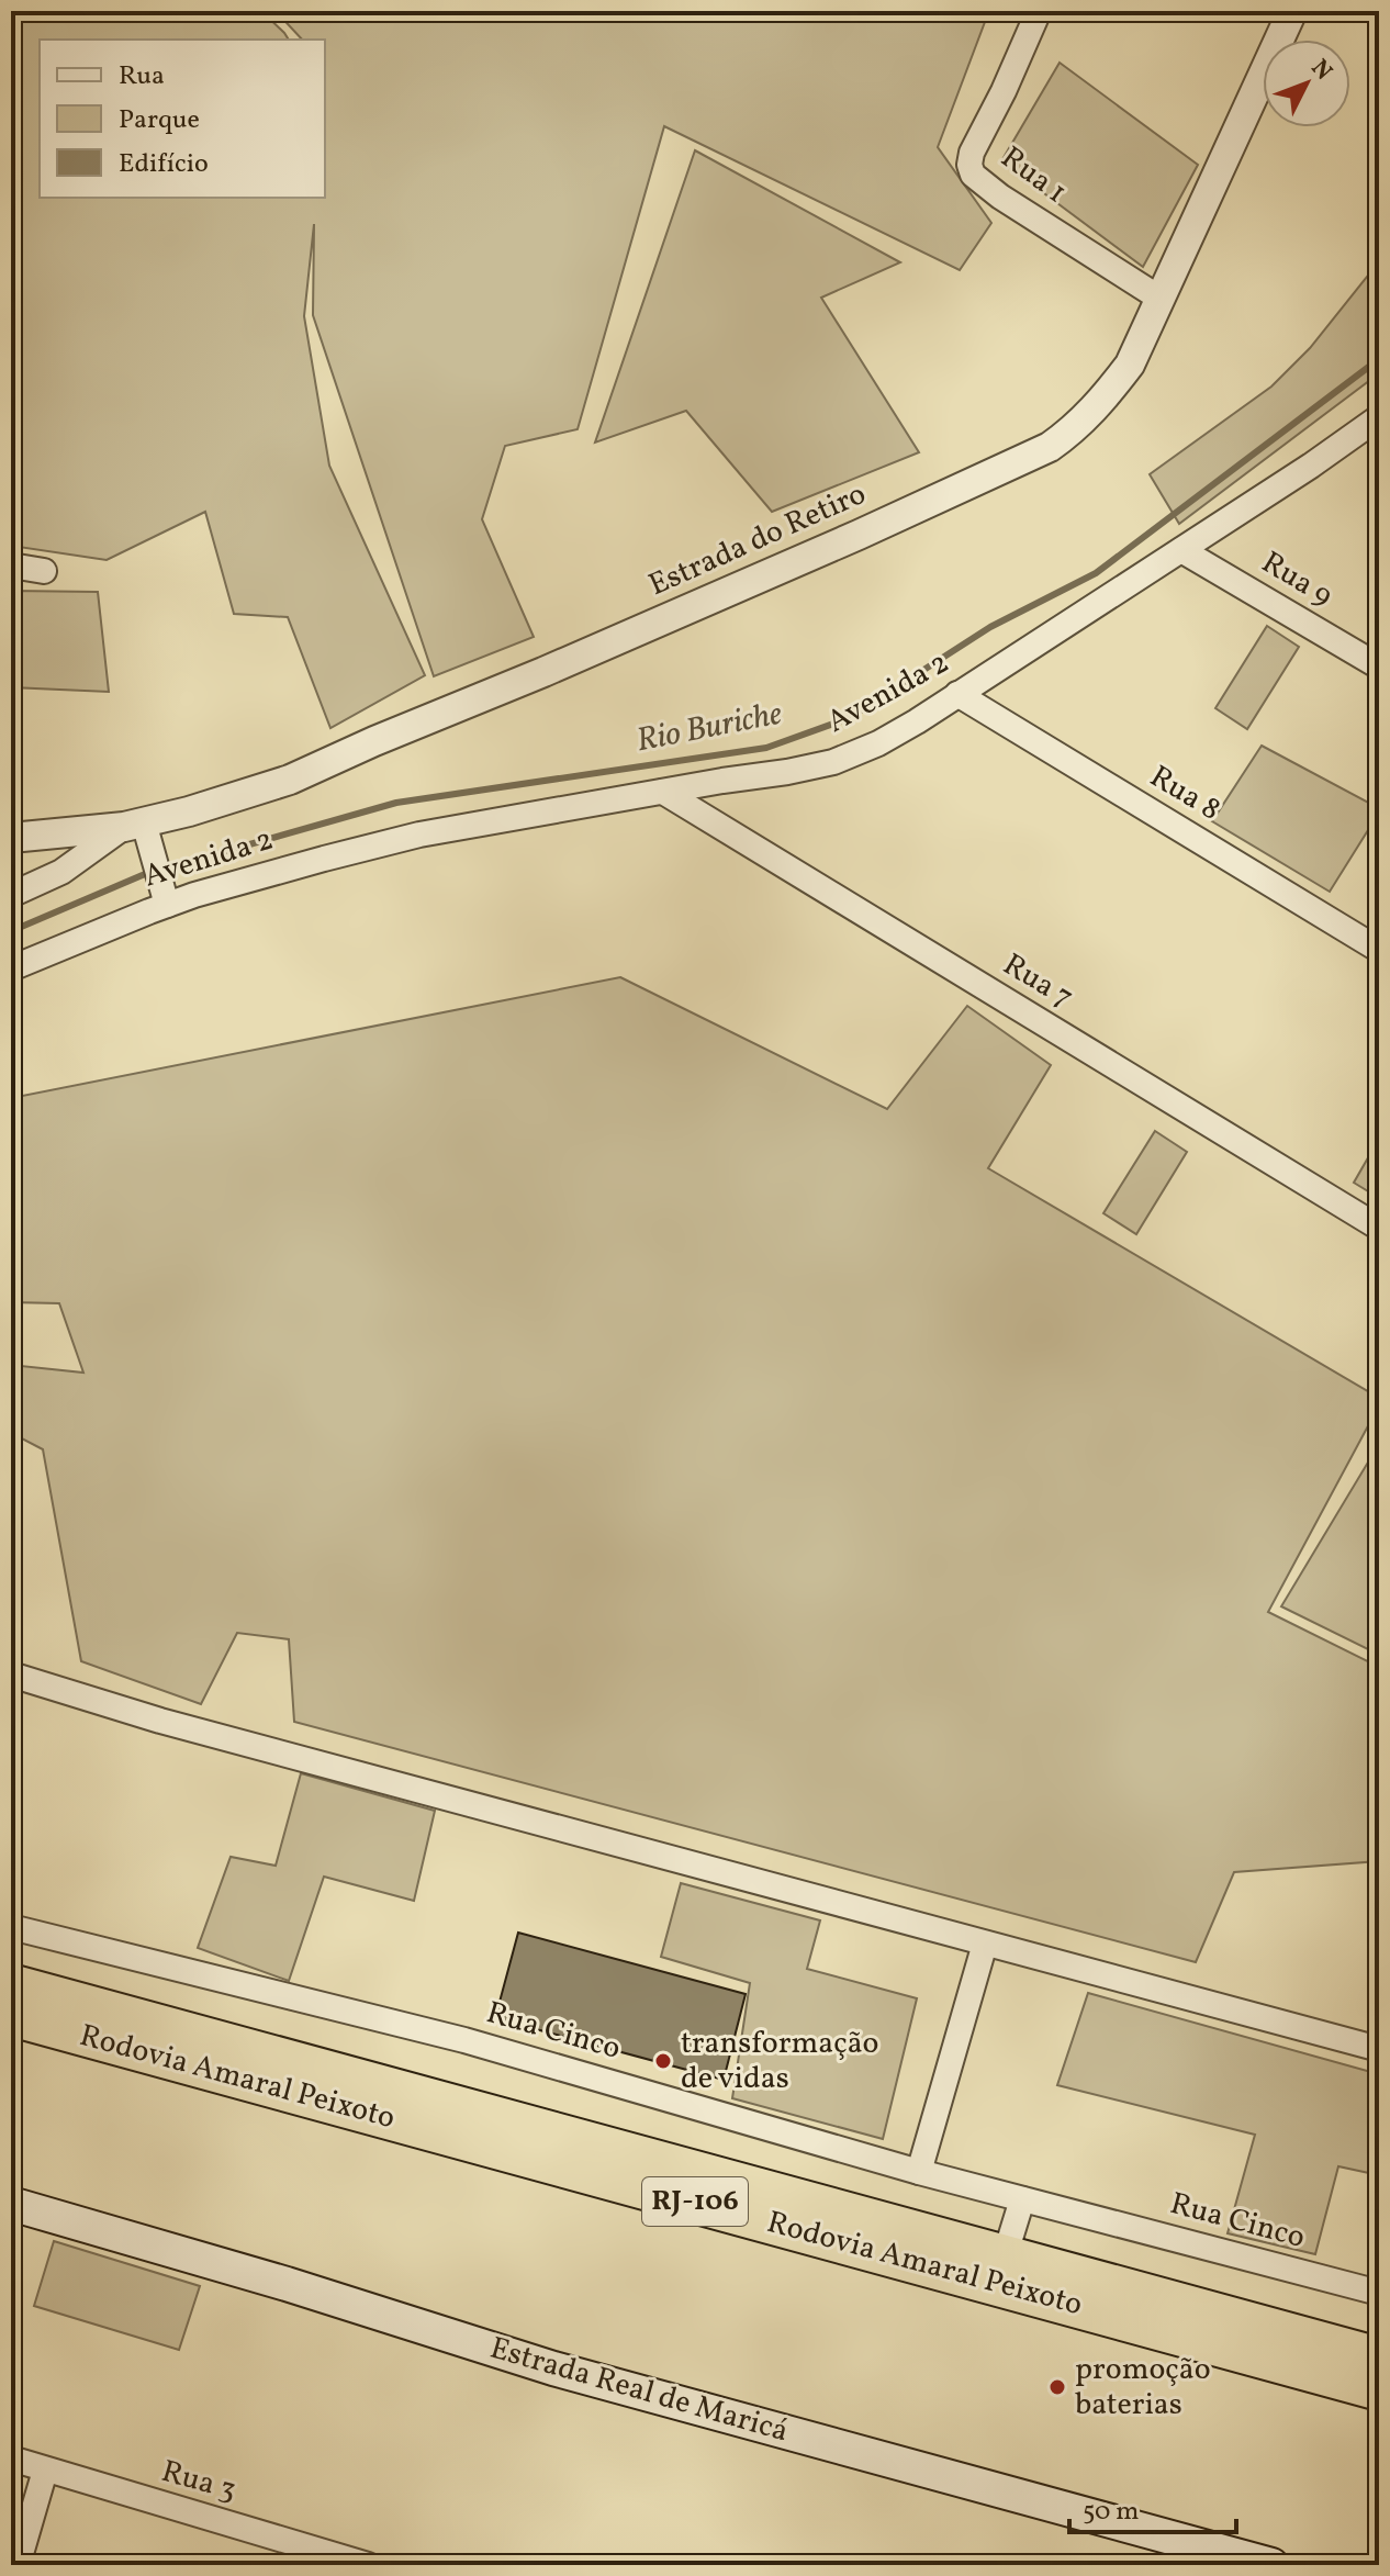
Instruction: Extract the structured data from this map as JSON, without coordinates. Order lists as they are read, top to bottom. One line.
{"streets":{"highway":["Rodovia Amaral Peixoto","RJ-106"],"main road":["Estrada Real de Maricá"],"street":["Rua 1","Estrada do Retiro","Rua 9","Avenida 2","Rua 8","Rua 7","Rua Cinco","Rua 3"]},"crossings":[["Rua 1","Estrada do Retiro"],["Rua 9","Avenida 2"],["Avenida 2","Rua 8"],["Avenida 2","Rua 7"]],"water":["Rio Buriche"],"places":["transformação de vidas","promoção baterias"],"legend":["Rua","Parque","Edifício"],"scale_bar":"50 m","north":"top right"}
